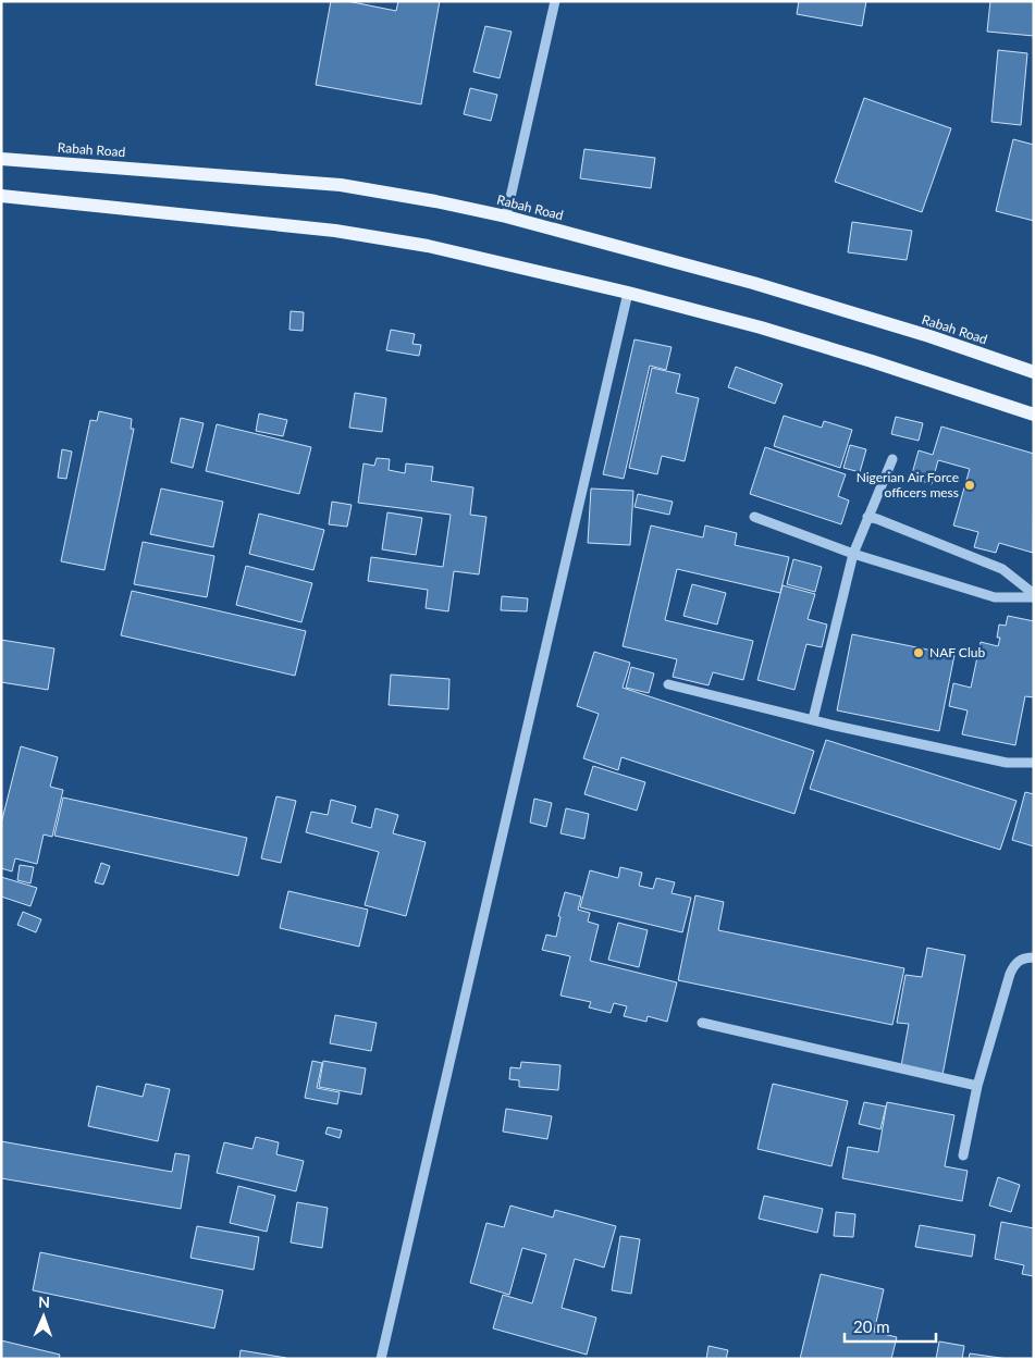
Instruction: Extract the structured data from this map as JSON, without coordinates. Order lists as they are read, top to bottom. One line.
{"streets":{"main road":["Rabah Road"]},"places":["Nigerian Air Force officers mess","NAF Club"],"scale_bar":"20 m","north":"top"}
